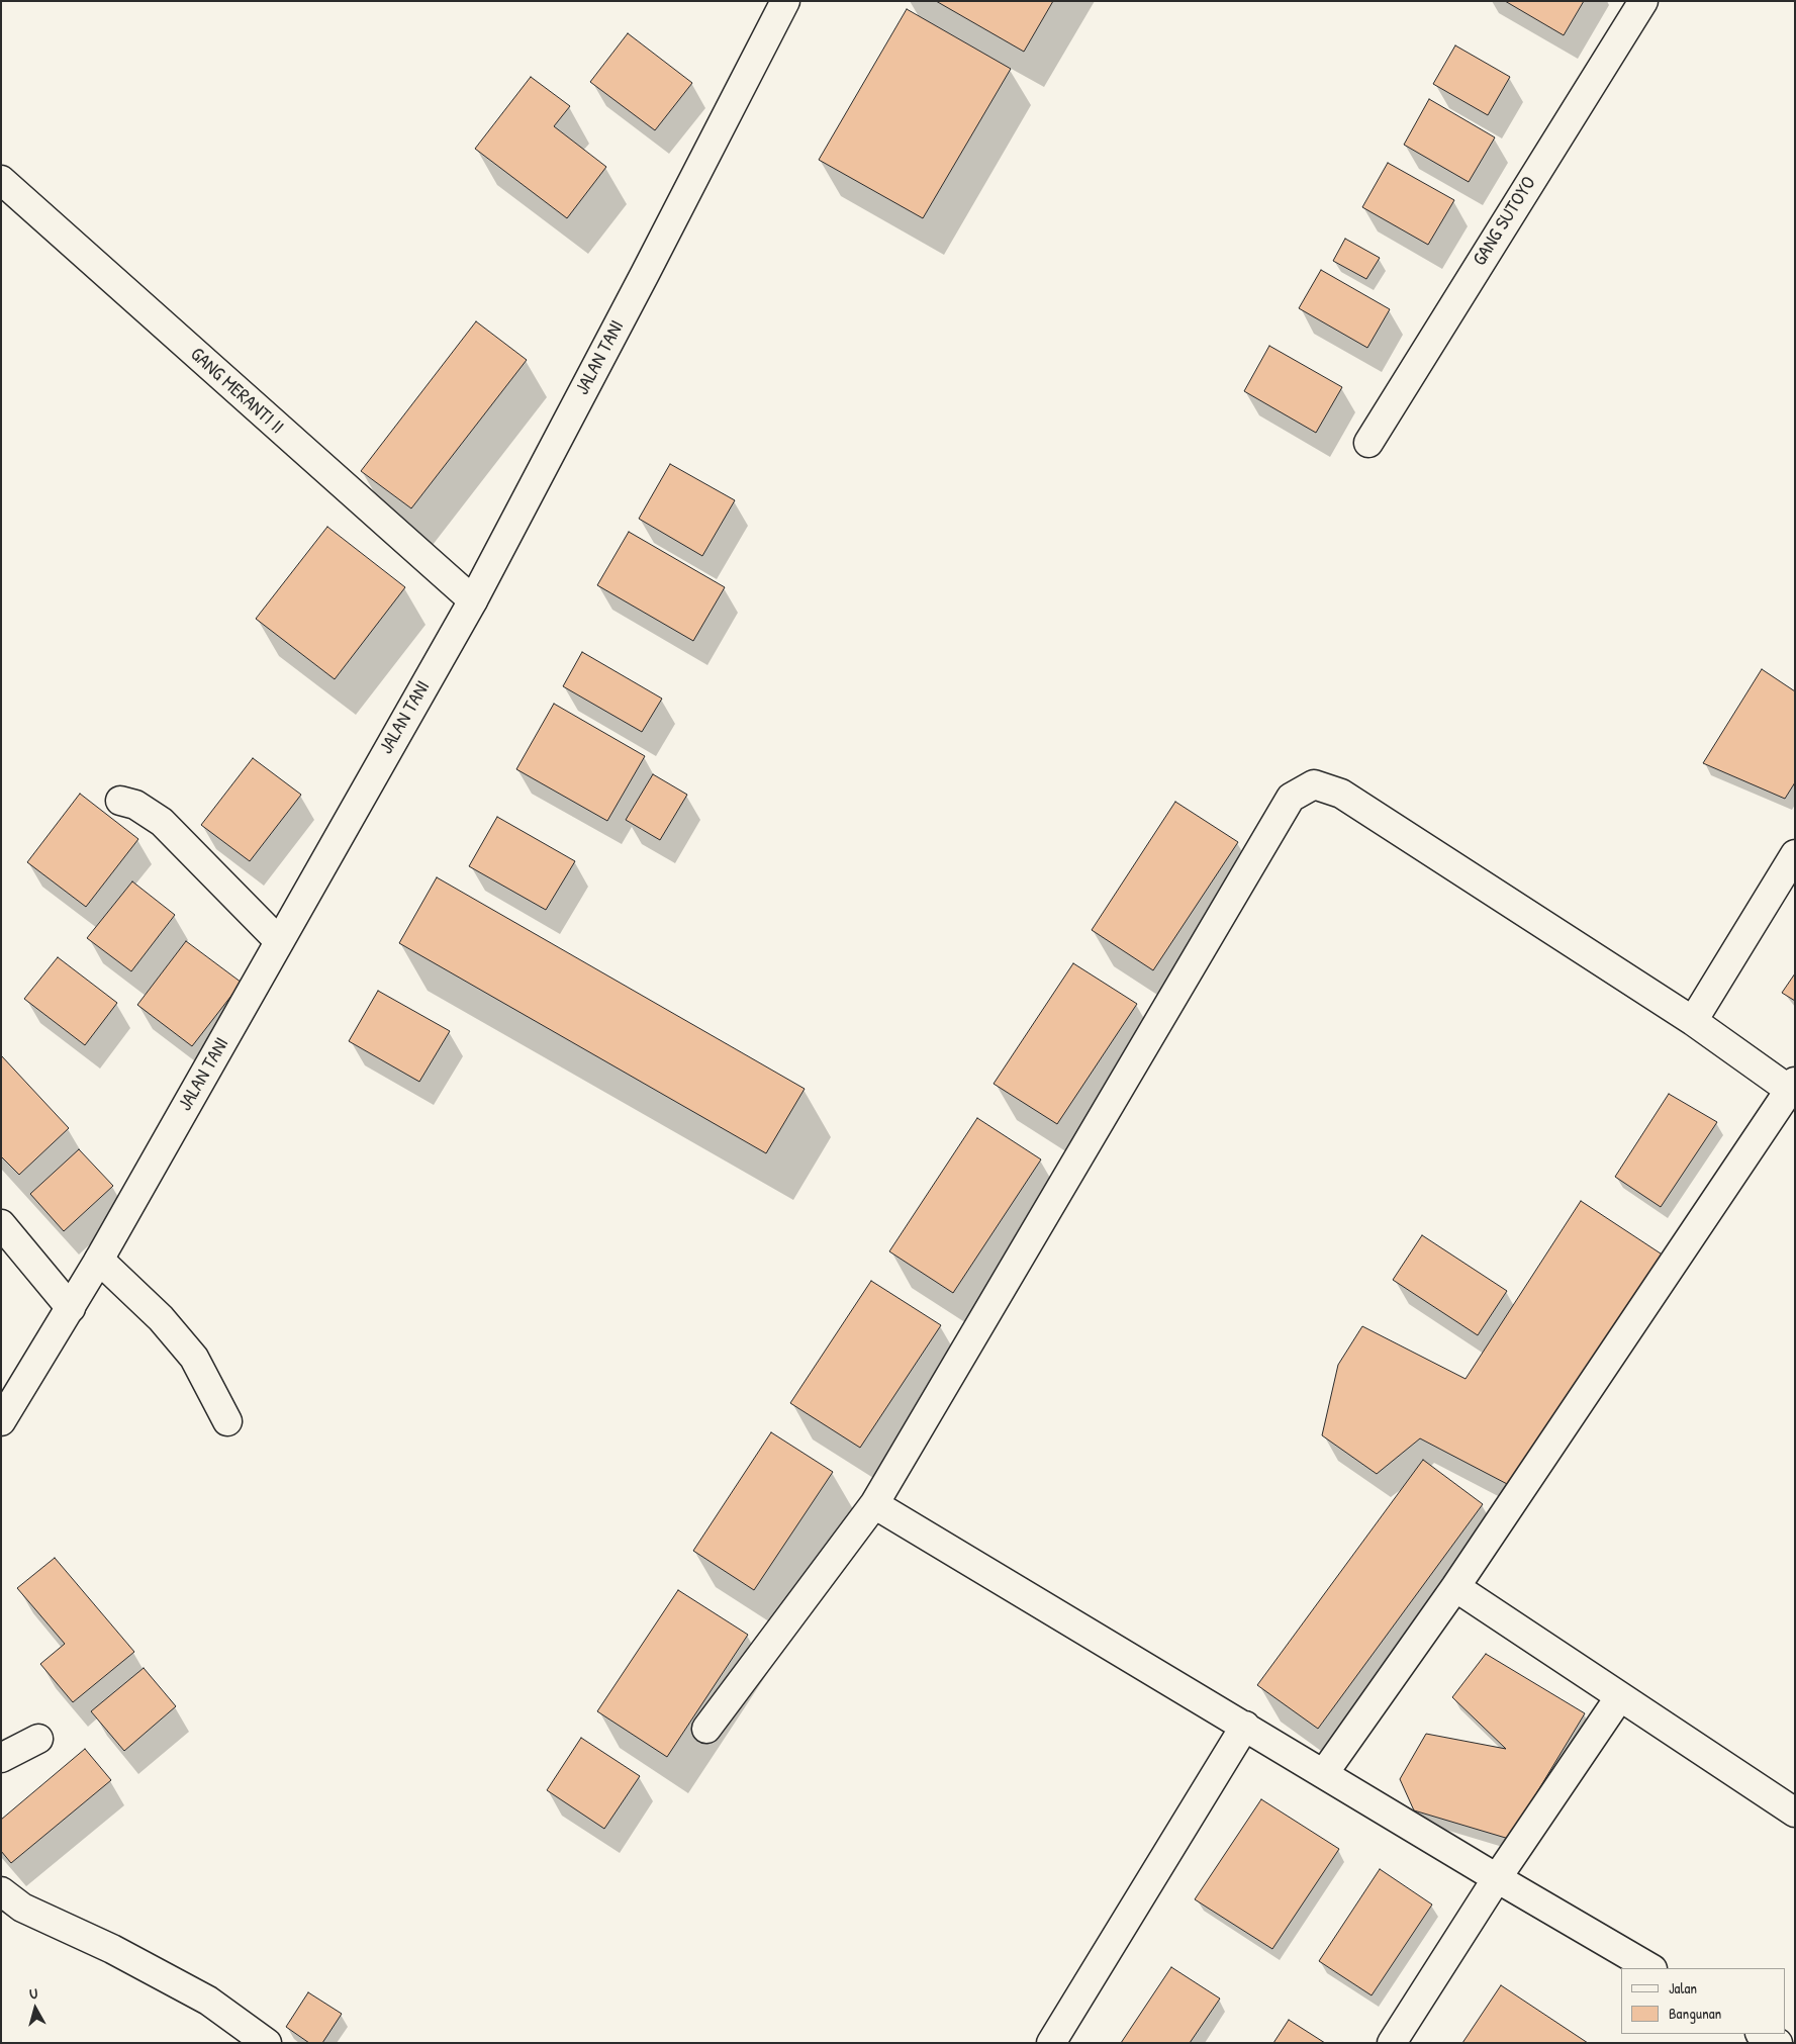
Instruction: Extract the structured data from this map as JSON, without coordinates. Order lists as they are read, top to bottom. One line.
{"streets":{"main road":["GANG SUTOYO","JALAN TANI","GANG MERANTI II"]},"crossings":[["JALAN TANI","GANG MERANTI II"]],"legend":["Jalan","Bangunan"],"north":"top"}
